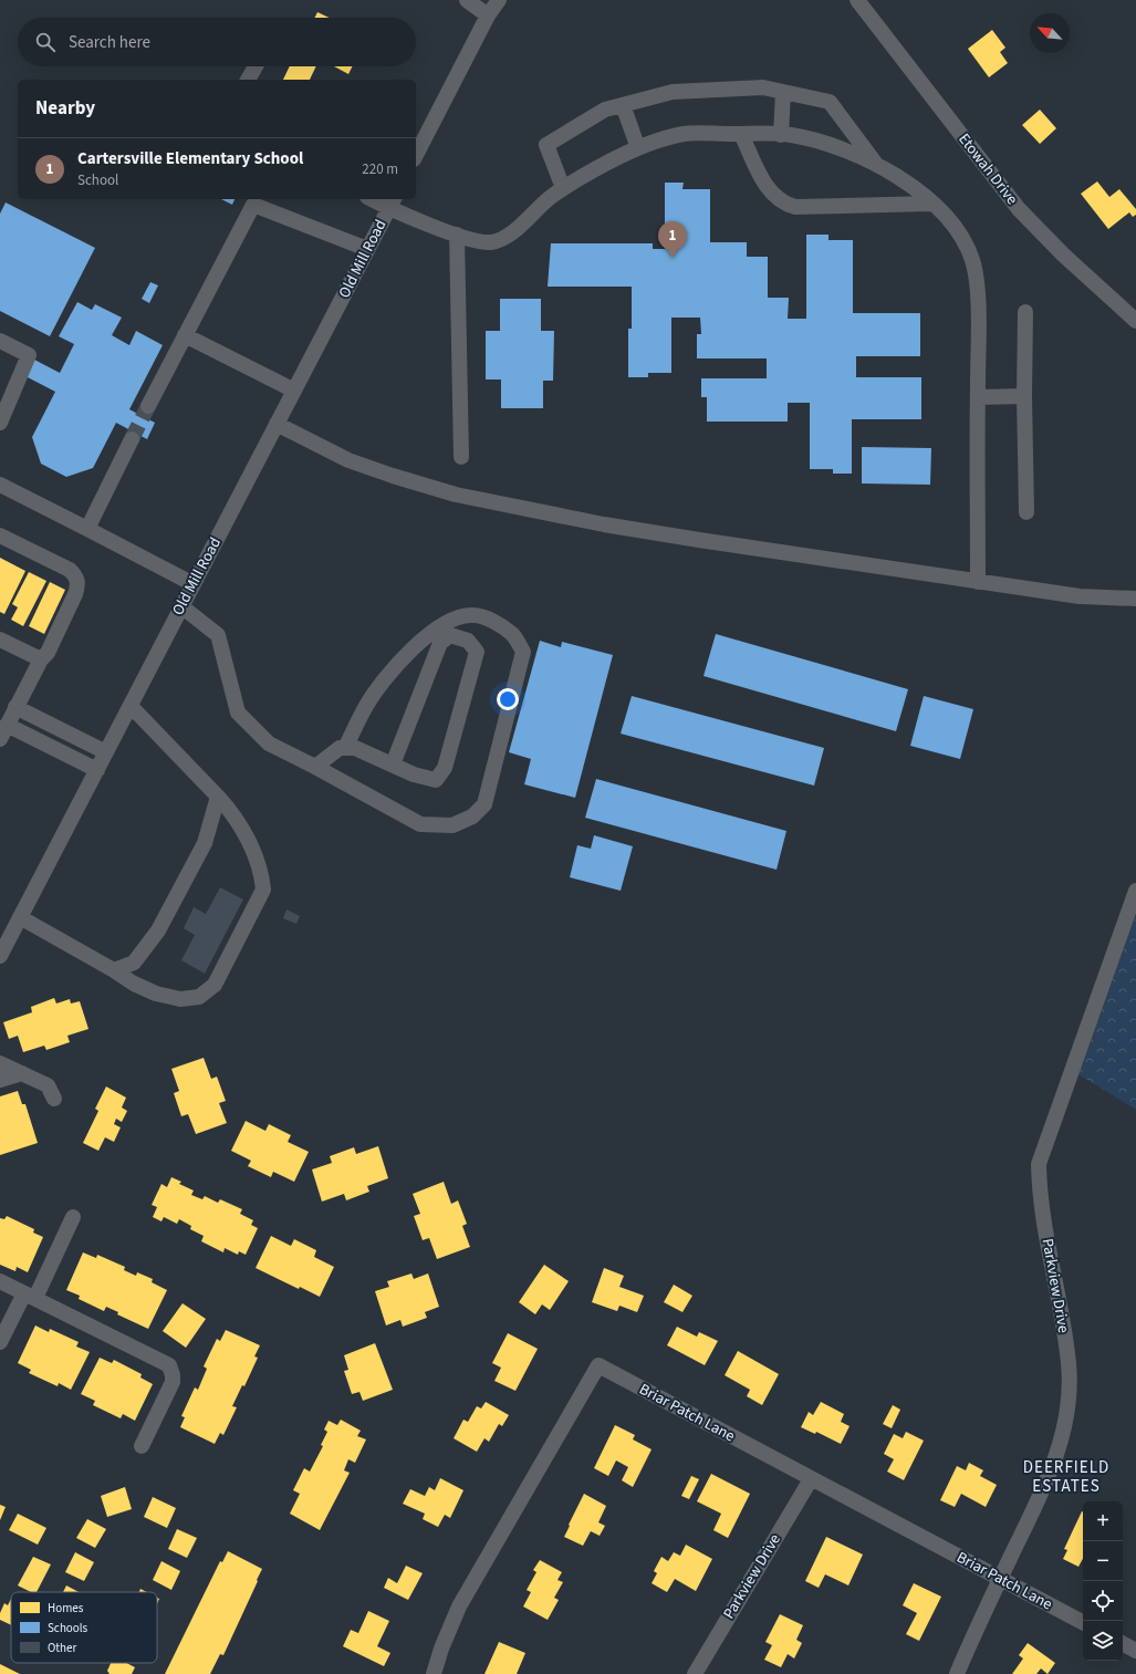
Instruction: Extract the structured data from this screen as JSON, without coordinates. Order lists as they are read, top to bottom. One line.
{"streets":{"street":["Etowah Drive","Old Mill Road","Parkview Drive","Briar Patch Lane"]},"crossings":[["Parkview Drive","Briar Patch Lane"]],"districts":["DEERFIELD ESTATES"],"legend":["Homes","Schools","Other"],"north":"top left","page":{"search":"Search here","heading":"Nearby","list":[{"mark":"1","name":"Cartersville Elementary School","note":"School","value":"220 m"}],"pins":"1","map_buttons":["+","−"]}}
